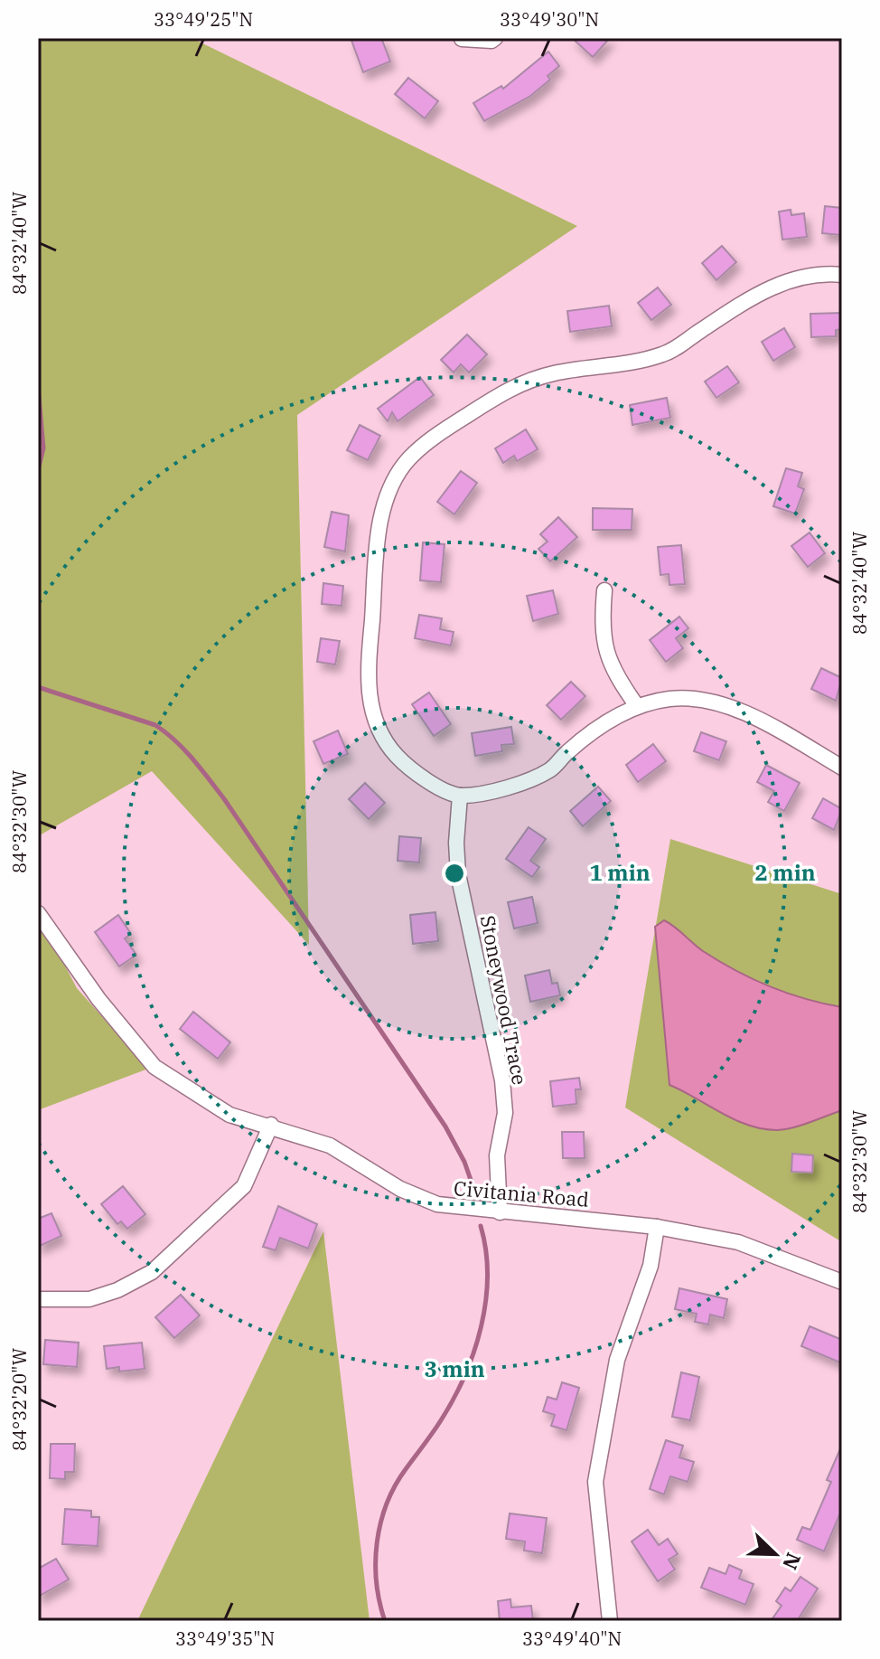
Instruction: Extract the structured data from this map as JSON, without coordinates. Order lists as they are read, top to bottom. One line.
{"streets":{"street":["Stoneywood Trace","Civitania Road"]},"crossings":[["Stoneywood Trace","Civitania Road"]],"north":"bottom right","coordinates":["33°49'25\"N","33°49'30\"N","84°32'40\"W","84°32'30\"W","84°32'20\"W","33°49'35\"N","33°49'40\"N"],"rings":["1 min","2 min","3 min"]}
